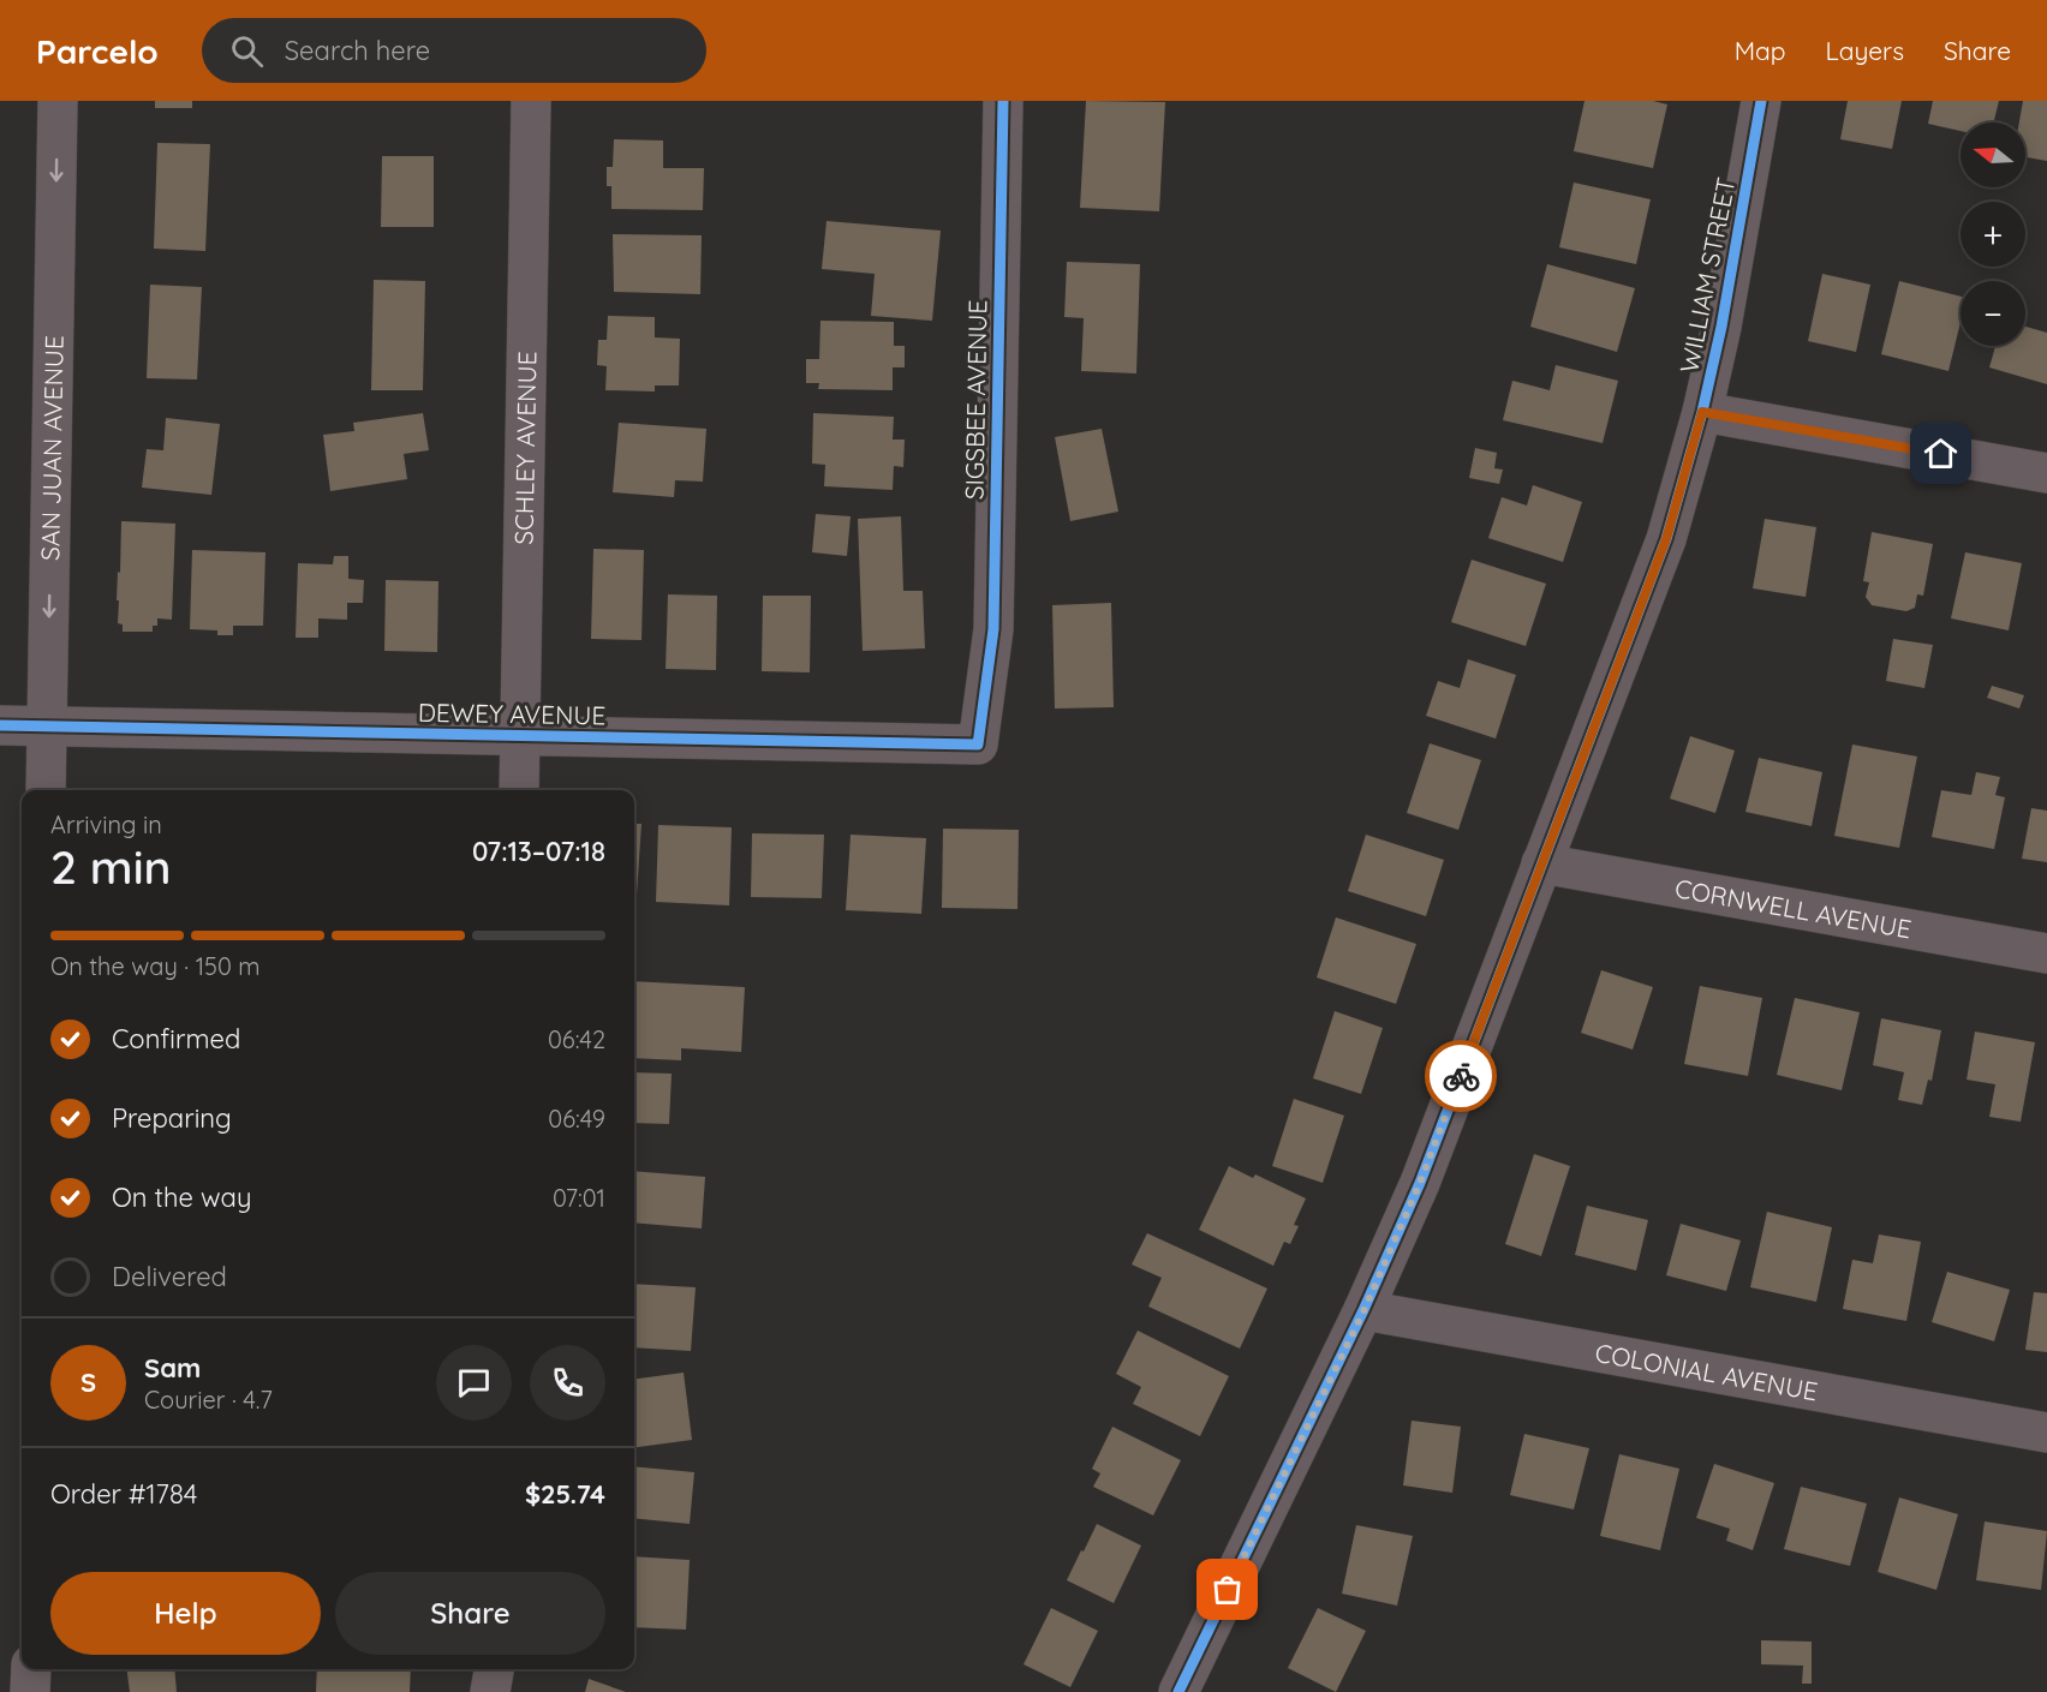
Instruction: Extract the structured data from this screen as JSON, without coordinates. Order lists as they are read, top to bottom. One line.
{"streets":{"street":["WILLIAM STREET","SIGSBEE AVENUE","SCHLEY AVENUE","SAN JUAN AVENUE","DEWEY AVENUE","CORNWELL AVENUE","COLONIAL AVENUE"]},"crossings":[["WILLIAM STREET","CORNWELL AVENUE"],["WILLIAM STREET","COLONIAL AVENUE"],["SIGSBEE AVENUE","DEWEY AVENUE"],["SCHLEY AVENUE","DEWEY AVENUE"],["SAN JUAN AVENUE","DEWEY AVENUE"]],"one_way":["SAN JUAN AVENUE"],"north":"left","page":{"header":"Parcelo","search":"Search here","nav":["Map","Layers","Share"],"map_buttons":["+","−"],"heading":["2 min","Arriving in","07:13–07:18"],"panel":["Sam","Courier · 4.7","Order #1784","$25.74"],"bar":"On the way · 150 m","list":[["Confirmed","06:42"],["Preparing","06:49"],["On the way","07:01"],"Delivered"],"round":"S","buttons":["Help","Share"]}}
